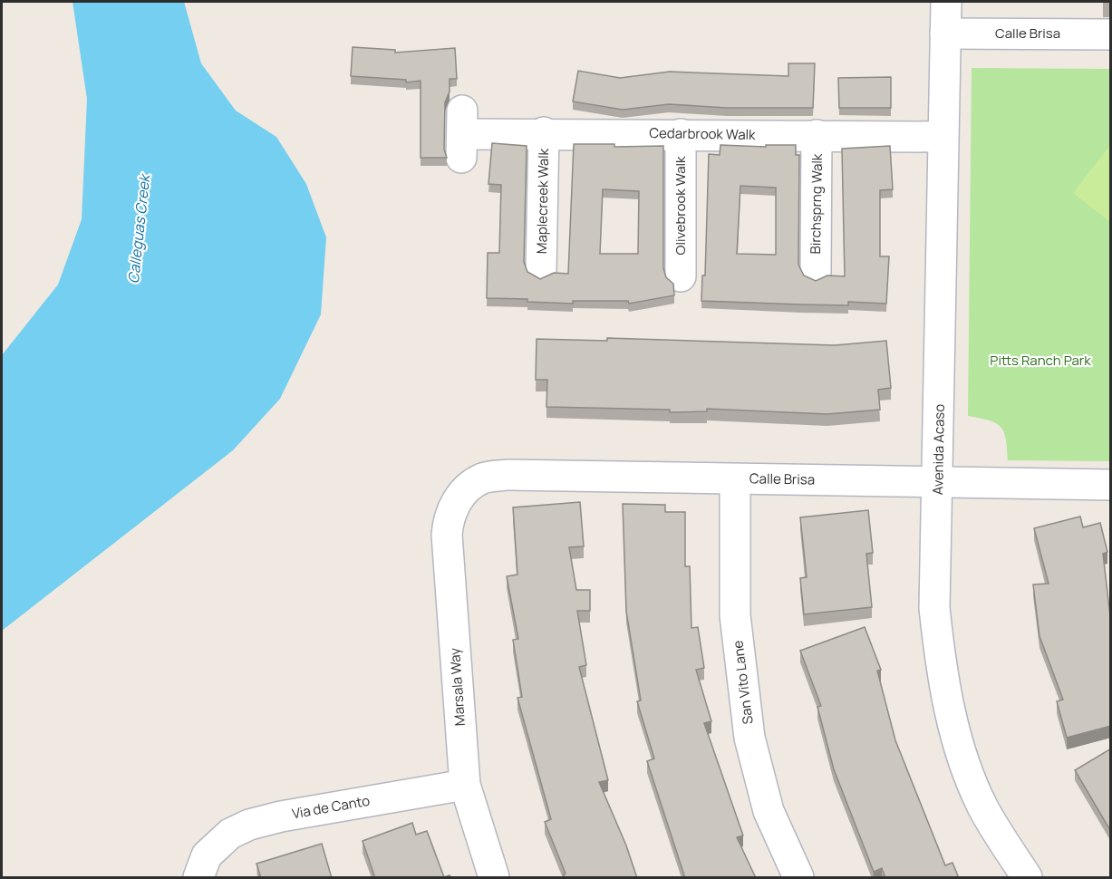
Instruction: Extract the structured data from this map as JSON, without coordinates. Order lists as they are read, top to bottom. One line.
{"streets":{"street":["Calle Brisa","Cedarbrook Walk","Maplecreek Walk","Birchsprng Walk","Olivebrook Walk","Avenida Acaso","San Vito Lane","Marsala Way","Via de Canto"]},"crossings":[["Calle Brisa","Avenida Acaso"],["Calle Brisa","San Vito Lane"],["Calle Brisa","Marsala Way"],["Cedarbrook Walk","Maplecreek Walk"],["Cedarbrook Walk","Birchsprng Walk"],["Cedarbrook Walk","Olivebrook Walk"],["Cedarbrook Walk","Avenida Acaso"],["Marsala Way","Via de Canto"]],"water":["Calleguas Creek"],"parks":["Pitts Ranch Park"]}
